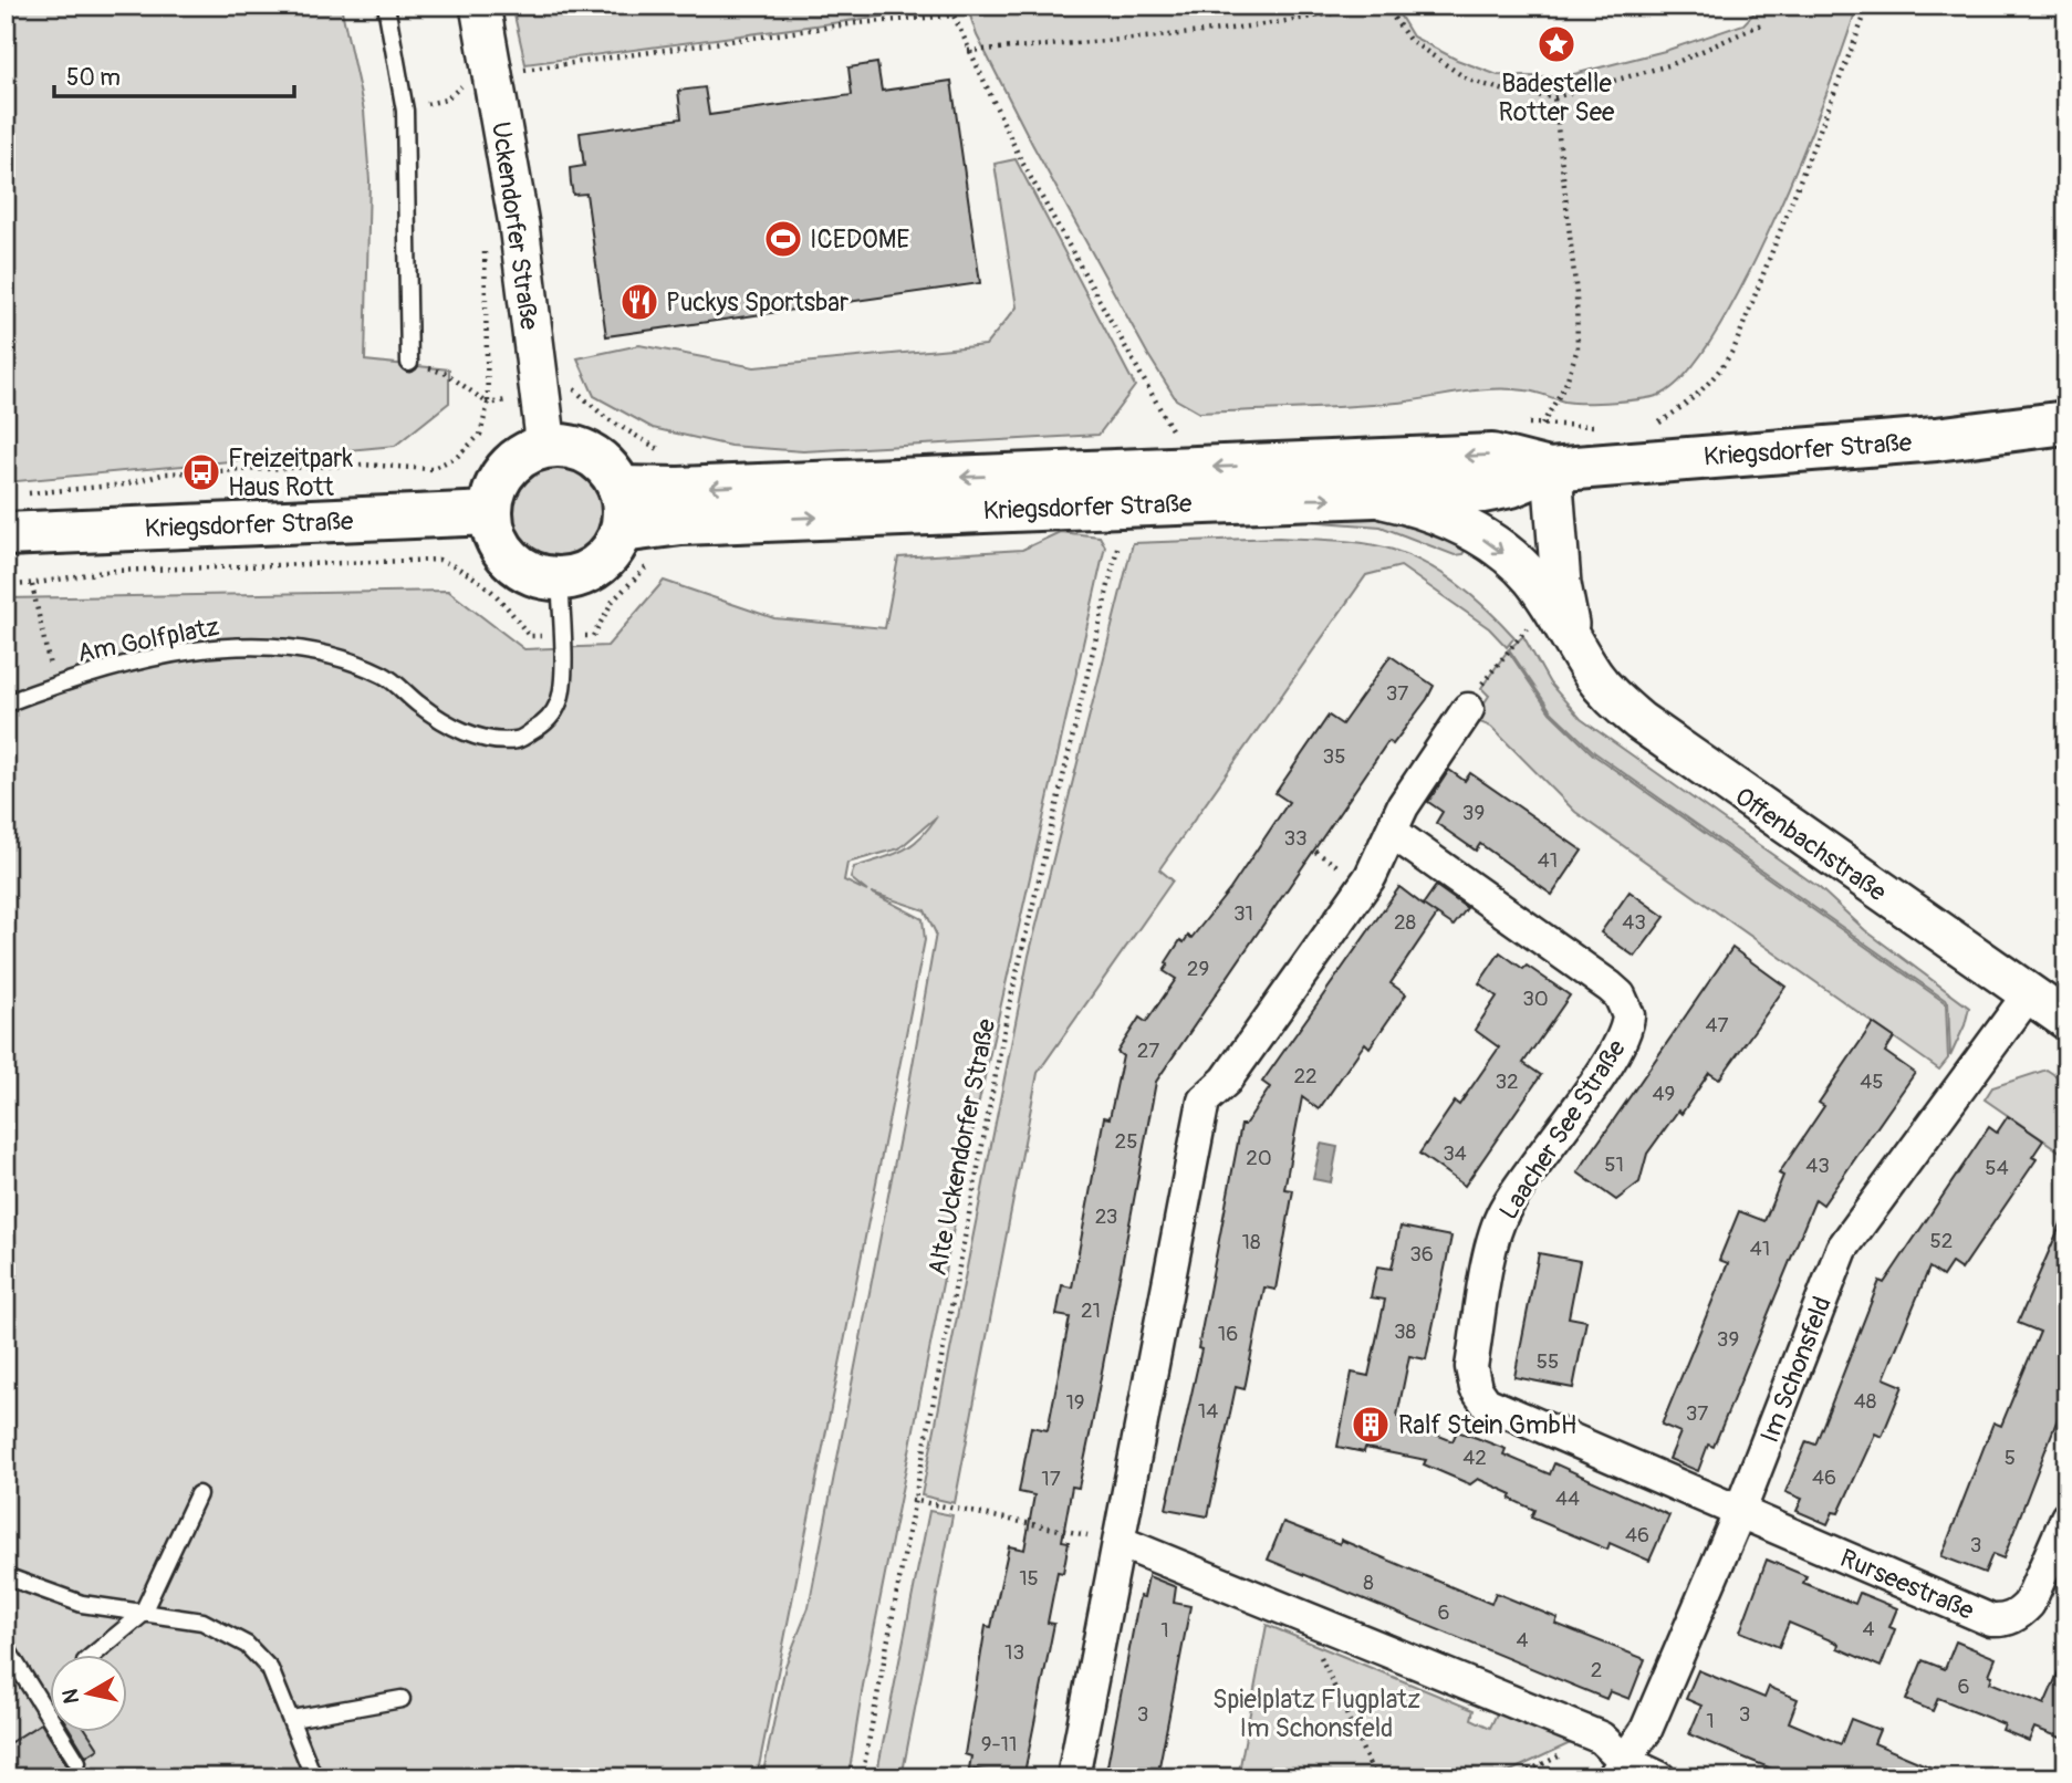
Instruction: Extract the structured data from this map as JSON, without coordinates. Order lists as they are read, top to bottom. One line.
{"streets":{"main road":["Kriegsdorfer Straße"],"street":["Uckendorfer Straße","Offenbachstraße","Laacher See Straße","Im Schonsfeld","Rurseestraße"],"lane":["Am Golfplatz"],"path":["Alte Uckendorfer Straße"]},"crossings":[["Uckendorfer Straße","Kriegsdorfer Straße"],["Uckendorfer Straße","Am Golfplatz"],["Kriegsdorfer Straße","Am Golfplatz"],["Kriegsdorfer Straße","Offenbachstraße"],["Offenbachstraße","Im Schonsfeld"],["Laacher See Straße","Im Schonsfeld"],["Laacher See Straße","Rurseestraße"],["Im Schonsfeld","Rurseestraße"]],"parks":["Spielplatz Flugplatz Im Schonsfeld"],"places":{"place":["Badestelle Rotter See"],"sports":["ICEDOME"],"restaurant":["Puckys Sportsbar"],"bus stop":["Freizeitpark Haus Rott"],"building":["Ralf Stein GmbH"]},"house_numbers":["37","35","39","33","41","31","28","43","29","30","47","27","22","32","45","49","25","34","20","51","43","54","23","52","18","41","36","21","38","16","39","55","48","19","14","37","42","5","46","17","44","46","3","15","8","6","4","1","4","13","2","6","3","3","1","9-11"],"scale_bar":"50 m","north":"left"}
